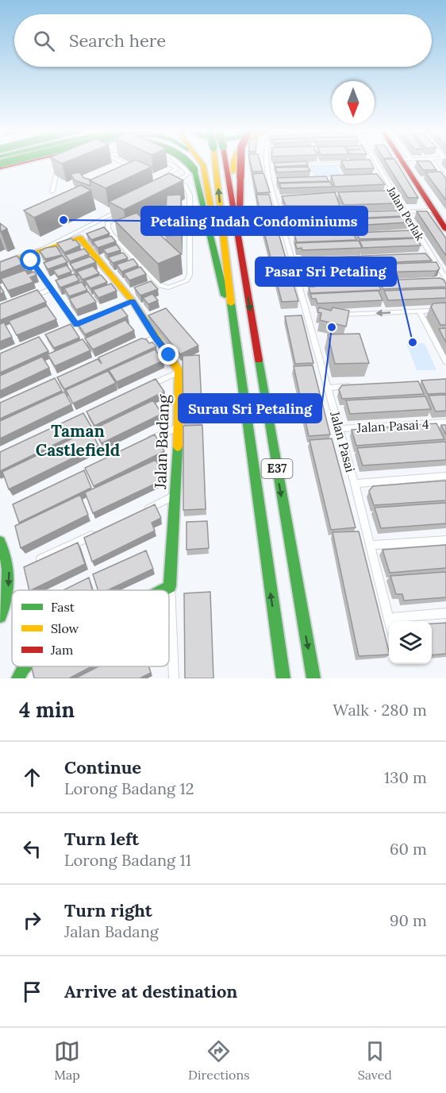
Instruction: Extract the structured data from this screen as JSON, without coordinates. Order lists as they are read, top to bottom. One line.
{"streets":{"main road":["Jalan Badang","E37"],"street":["Jalan Perlak","Jalan Pasai 4","Jalan Pasai"]},"crossings":[["Jalan Pasai 4","Jalan Pasai"]],"districts":["Taman Castlefield"],"places":["Petaling Indah Condominiums","Surau Sri Petaling","Pasar Sri Petaling"],"legend":["Fast","Slow","Jam"],"north":"bottom","page":{"search":"Search here","heading":["4 min","Walk · 280 m"],"list":[["Continue","Lorong Badang 12","130 m"],["Turn left","Lorong Badang 11","60 m"],["Turn right","Jalan Badang","90 m"],"Arrive at destination"],"nav":["Map","Directions","Saved"]}}
